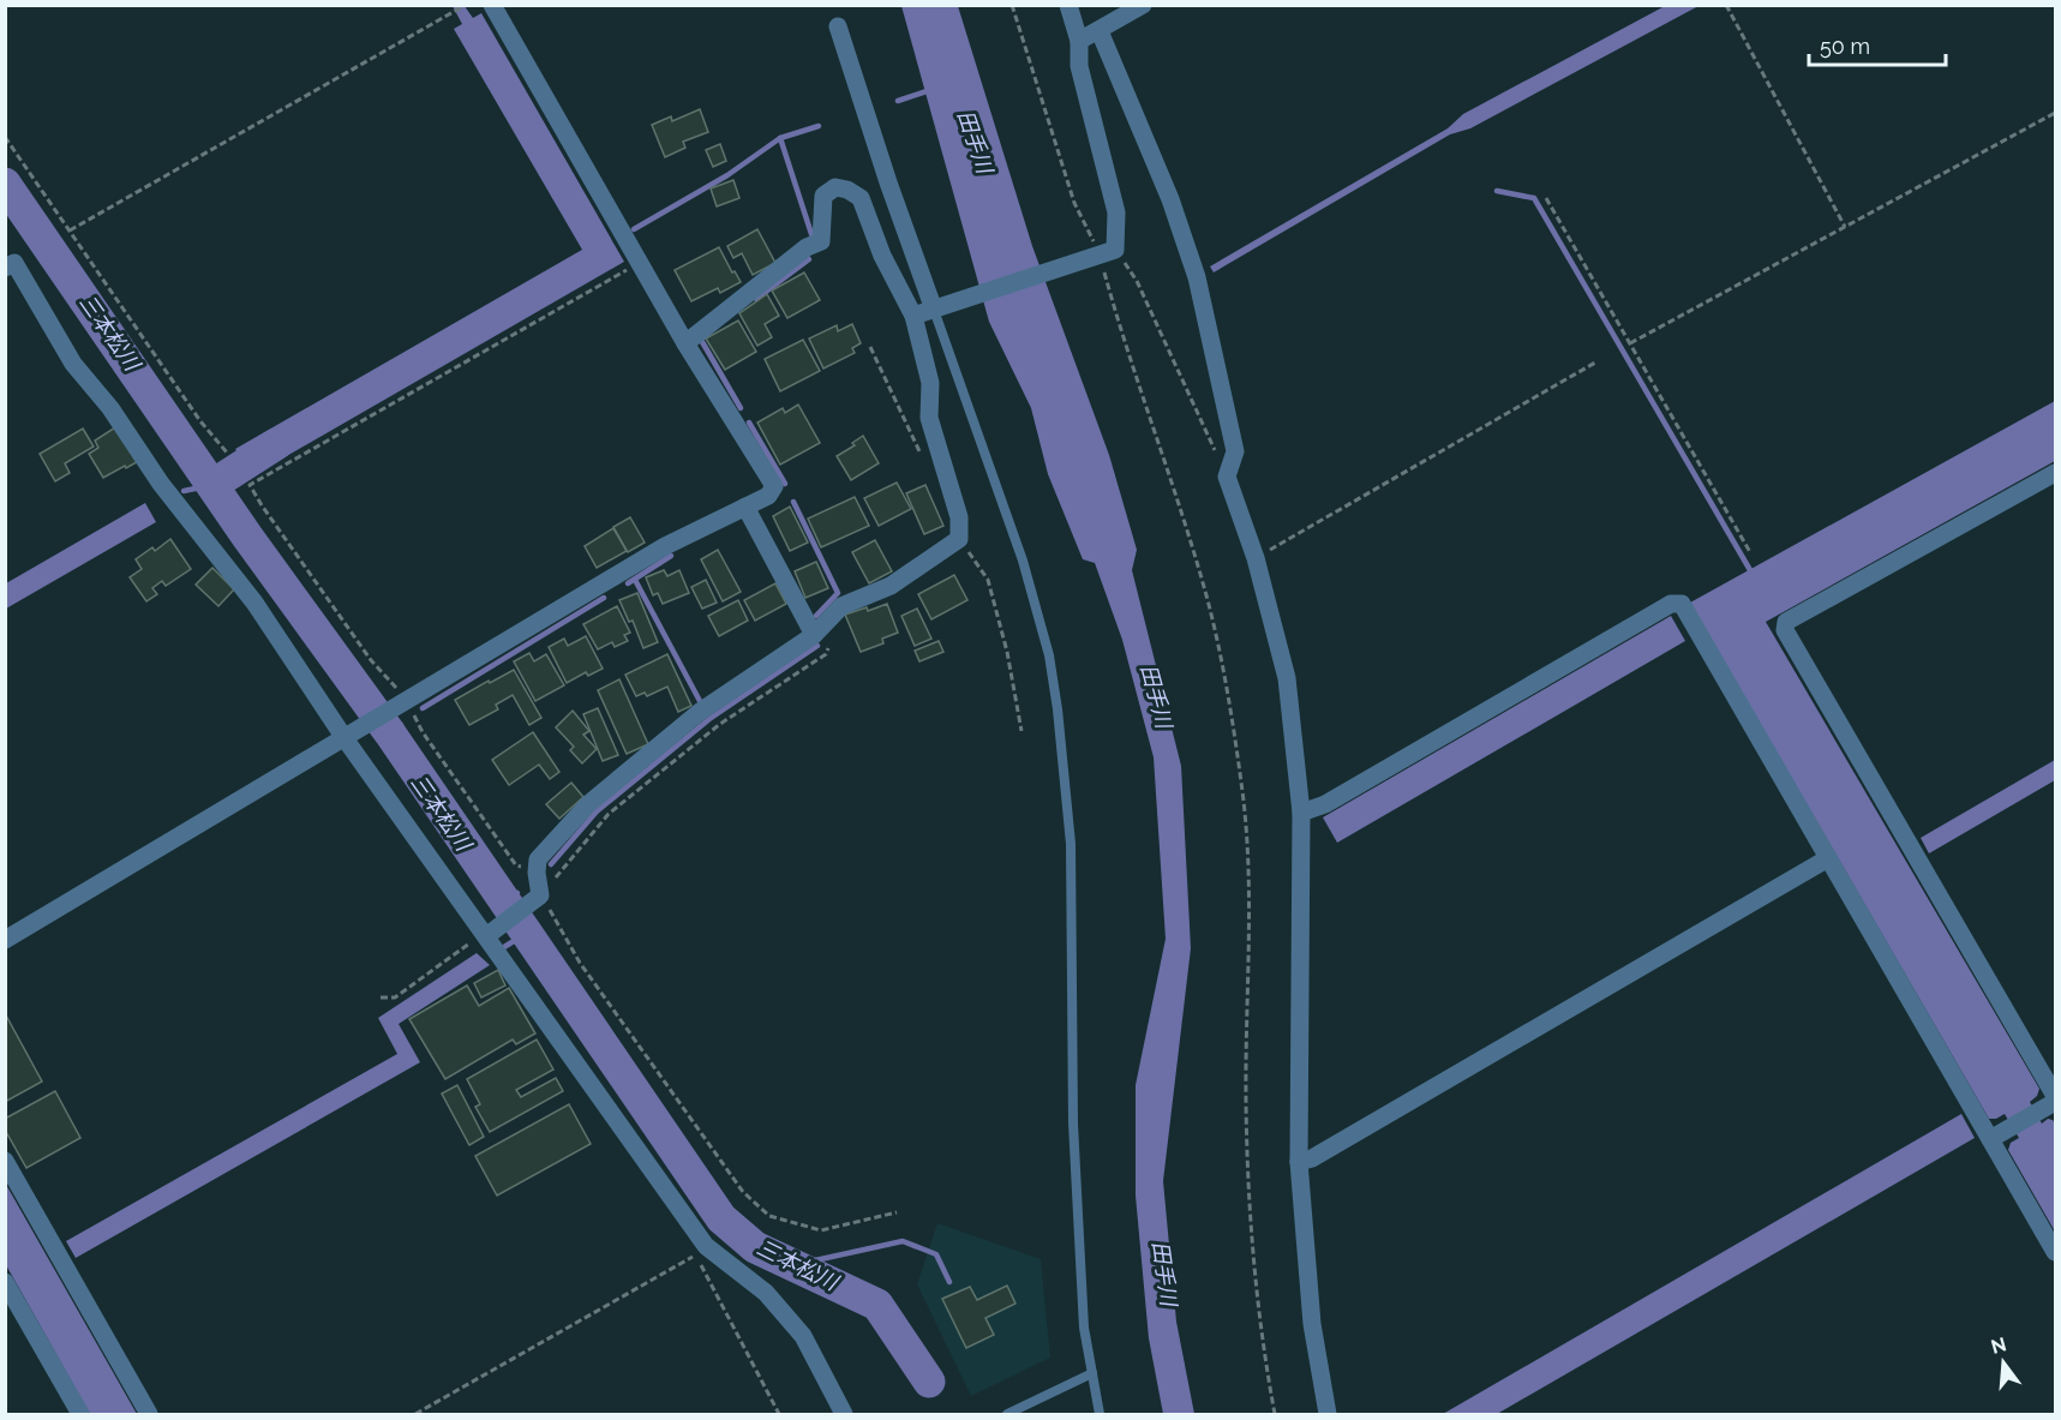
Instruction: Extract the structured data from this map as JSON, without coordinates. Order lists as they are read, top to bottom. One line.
{"water":["田手川","三本松川"],"scale_bar":"50 m","north":"top"}
